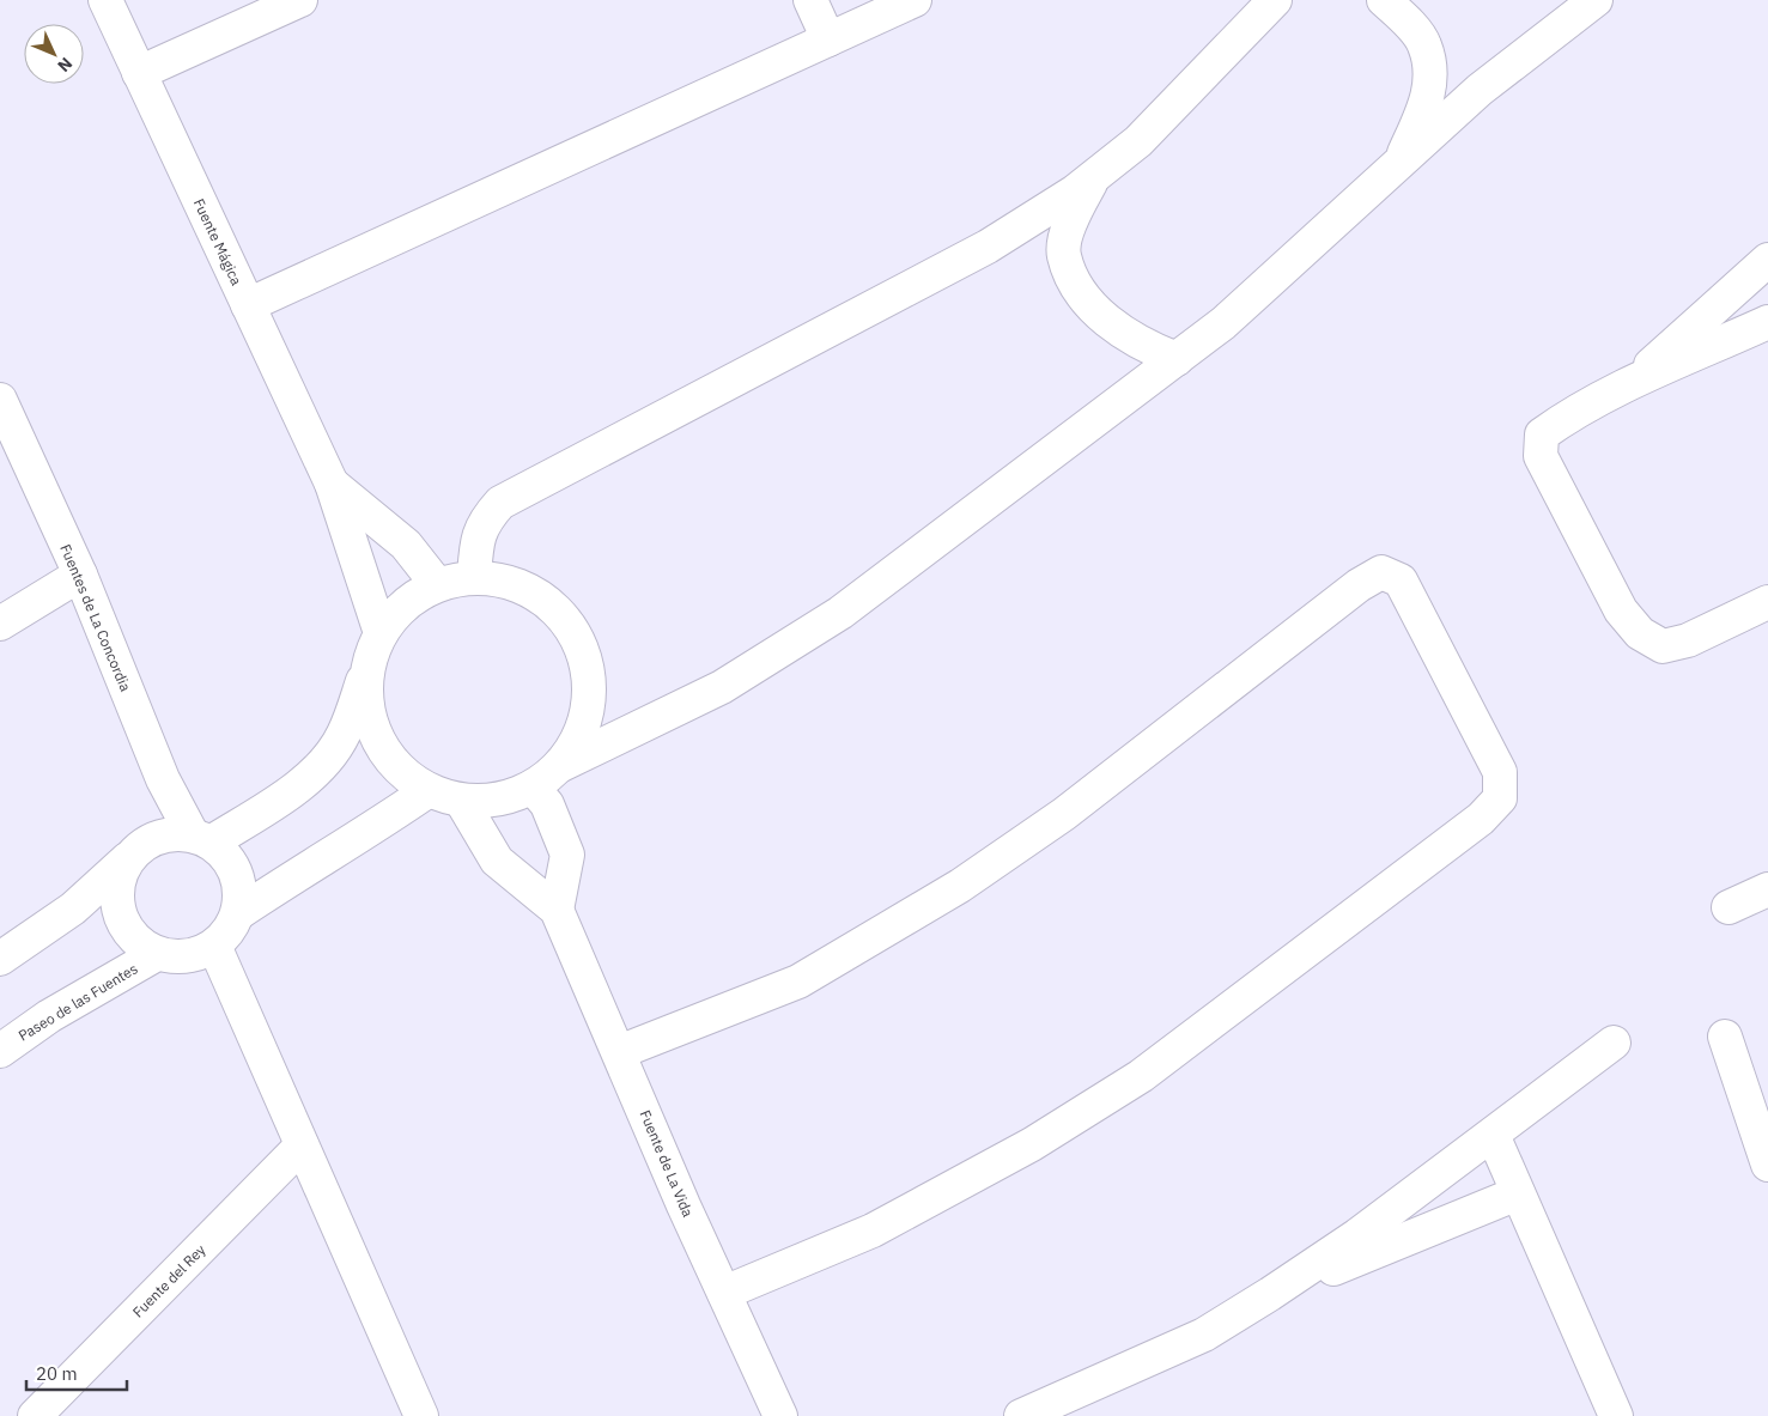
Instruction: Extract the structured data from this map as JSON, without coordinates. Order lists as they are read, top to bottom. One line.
{"streets":{"street":["Fuente Mágica","Fuentes de La Concordia","Paseo de las Fuentes","Fuente de La Vida","Fuente del Rey"]},"crossings":[["Fuentes de La Concordia","Paseo de las Fuentes"]],"scale_bar":"20 m","north":"bottom right"}
